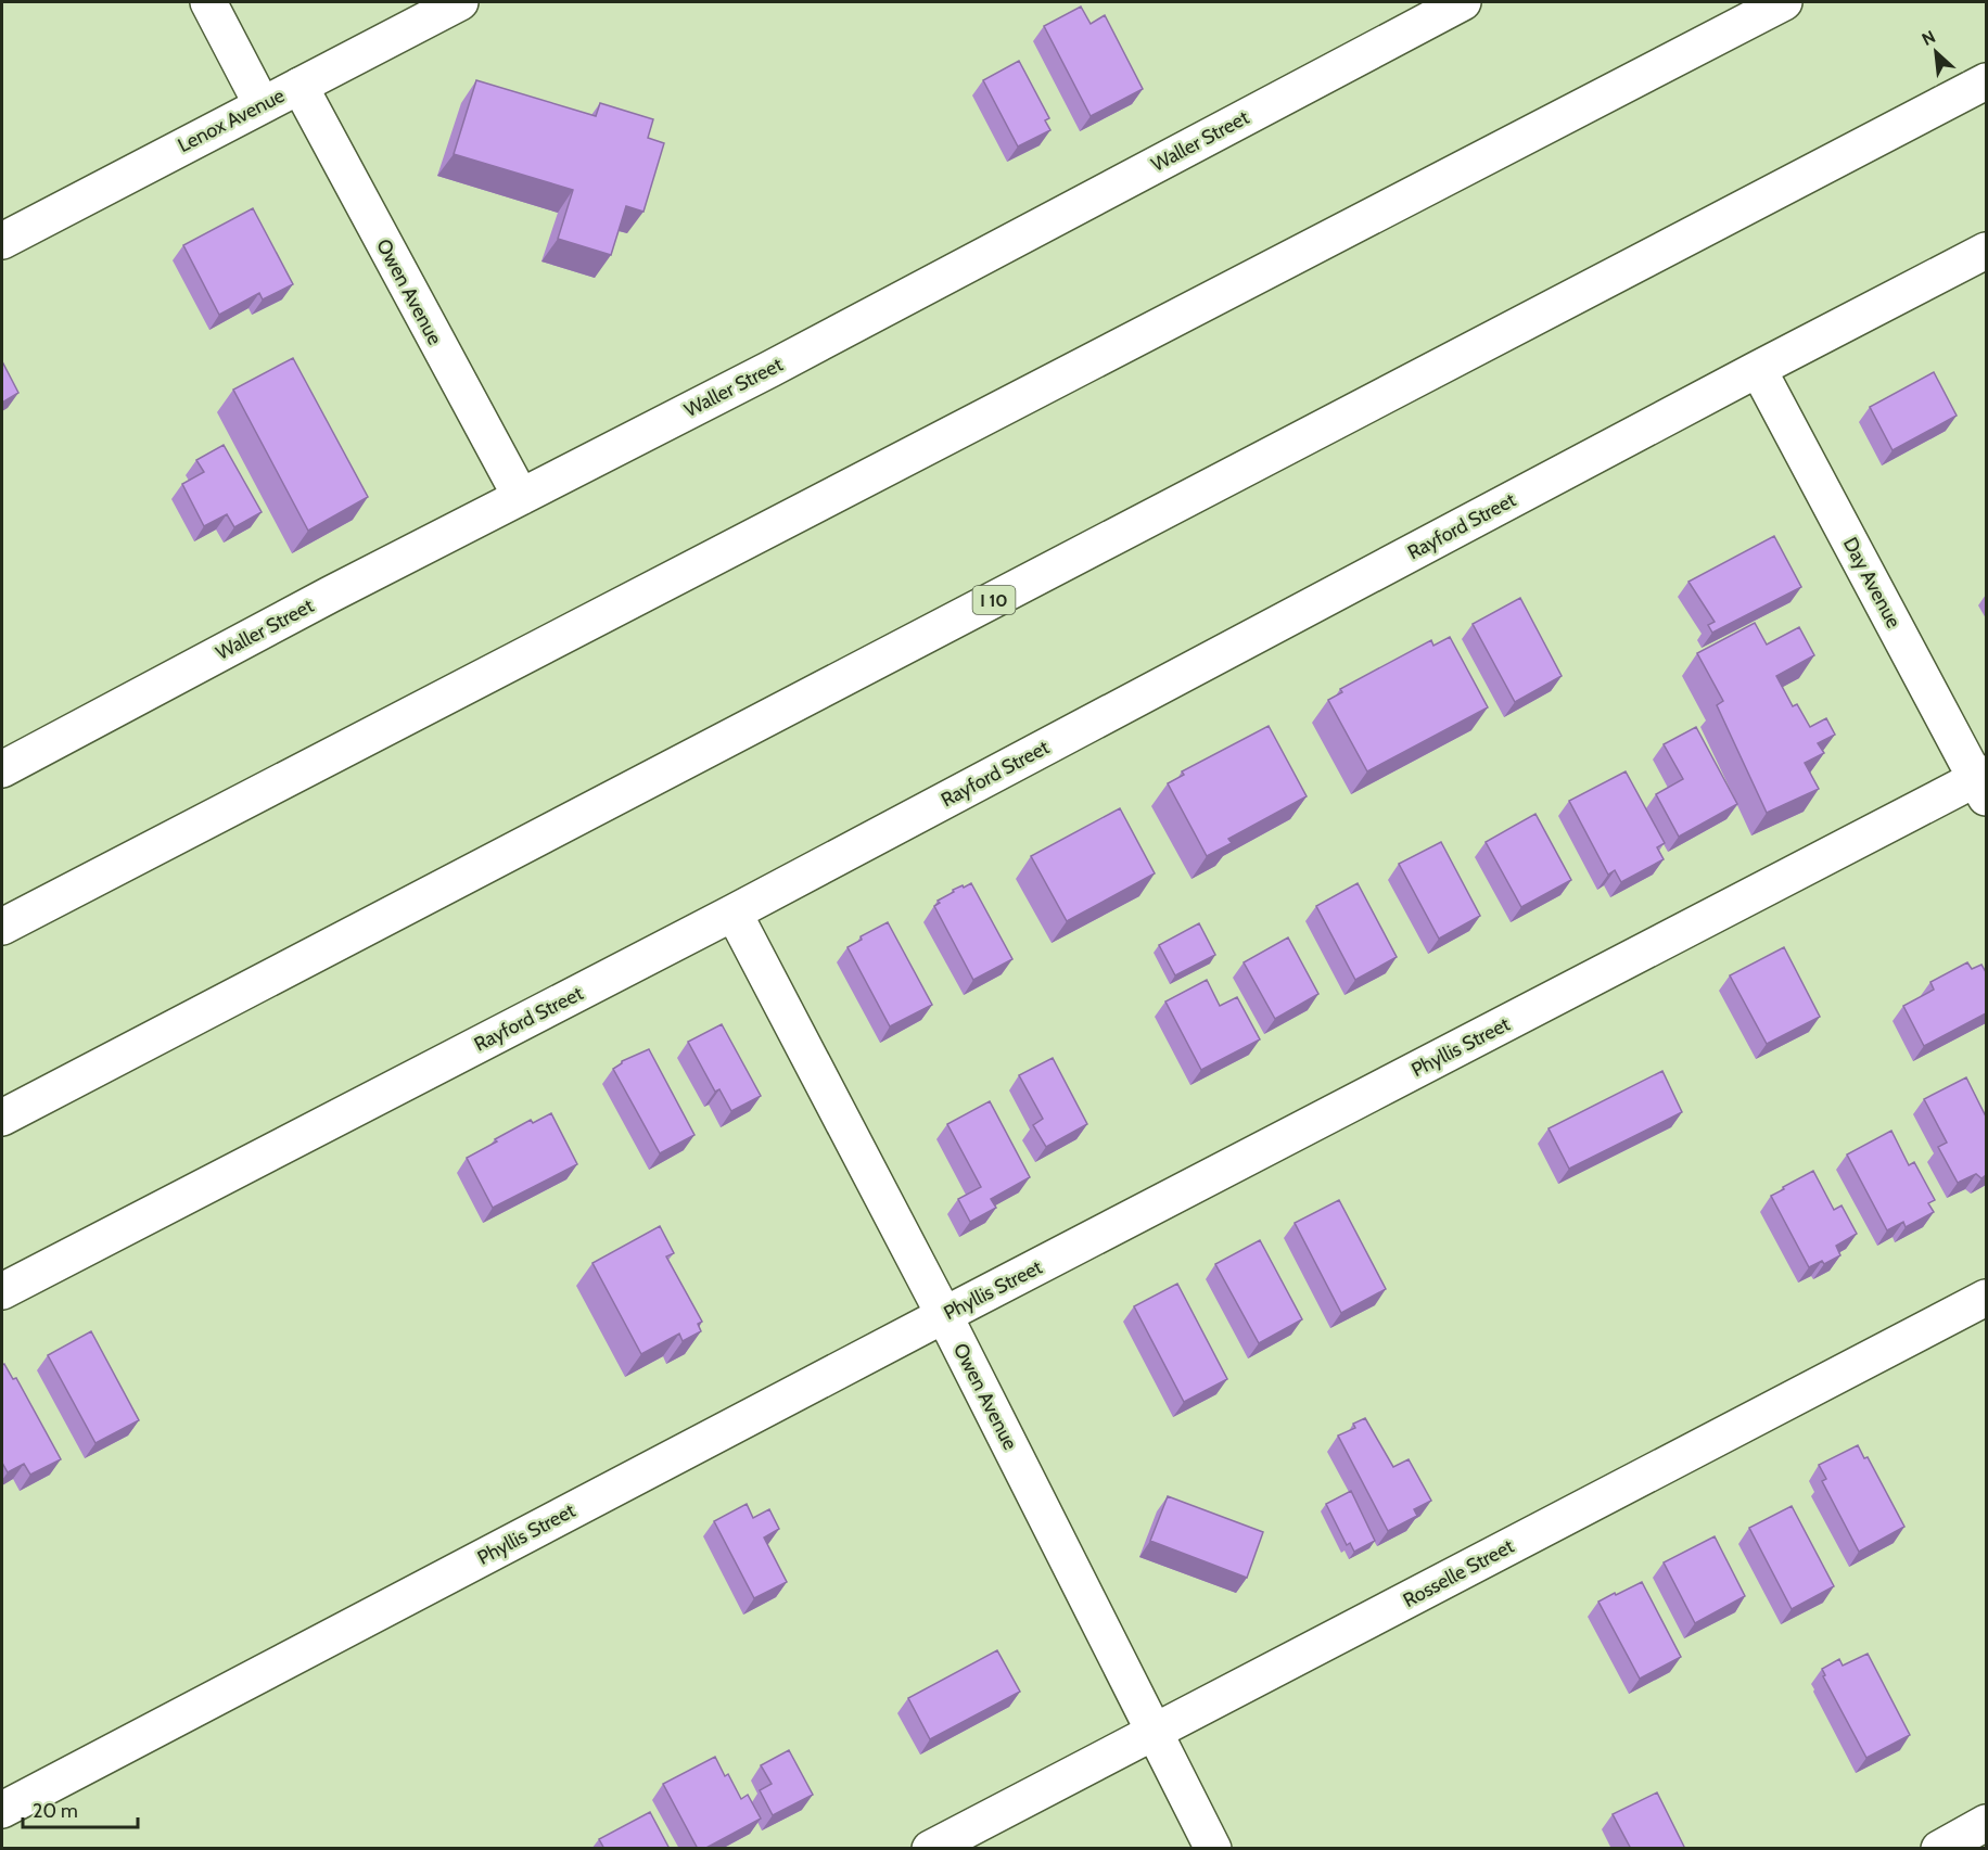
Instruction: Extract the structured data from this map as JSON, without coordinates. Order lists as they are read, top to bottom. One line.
{"streets":{"main road":["Lenox Avenue","Waller Street","Owen Avenue","Rayford Street","Day Avenue","I 10","Phyllis Street","Rosselle Street"]},"crossings":[["Lenox Avenue","Owen Avenue"],["Waller Street","Owen Avenue"],["Owen Avenue","Rayford Street"],["Owen Avenue","Phyllis Street"],["Owen Avenue","Rosselle Street"],["Rayford Street","Day Avenue"],["Day Avenue","Phyllis Street"]],"scale_bar":"20 m","north":"top left"}
